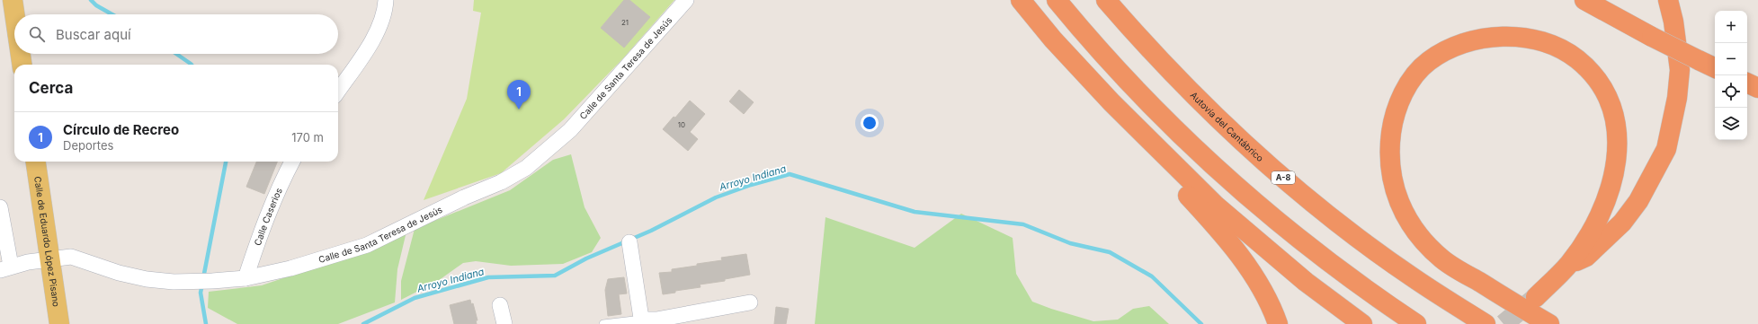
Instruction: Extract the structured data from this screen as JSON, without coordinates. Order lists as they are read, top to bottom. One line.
{"streets":{"highway":["Autovía del Cantábrico","A-8"],"main road":["Calle de Eduardo López Pisano"],"street":["Calle de Santa Teresa de Jesús","Calle Caserios"]},"crossings":[["Calle de Santa Teresa de Jesús","Calle Caserios"],["Calle de Santa Teresa de Jesús","Calle de Eduardo López Pisano"]],"water":["Arroyo Indiana"],"house_numbers":["21","10"],"page":{"map_buttons":["+","−"],"search":"Buscar aquí","heading":"Cerca","pins":"1","list":[{"mark":"1","name":"Círculo de Recreo","note":"Deportes","value":"170 m"}]}}
